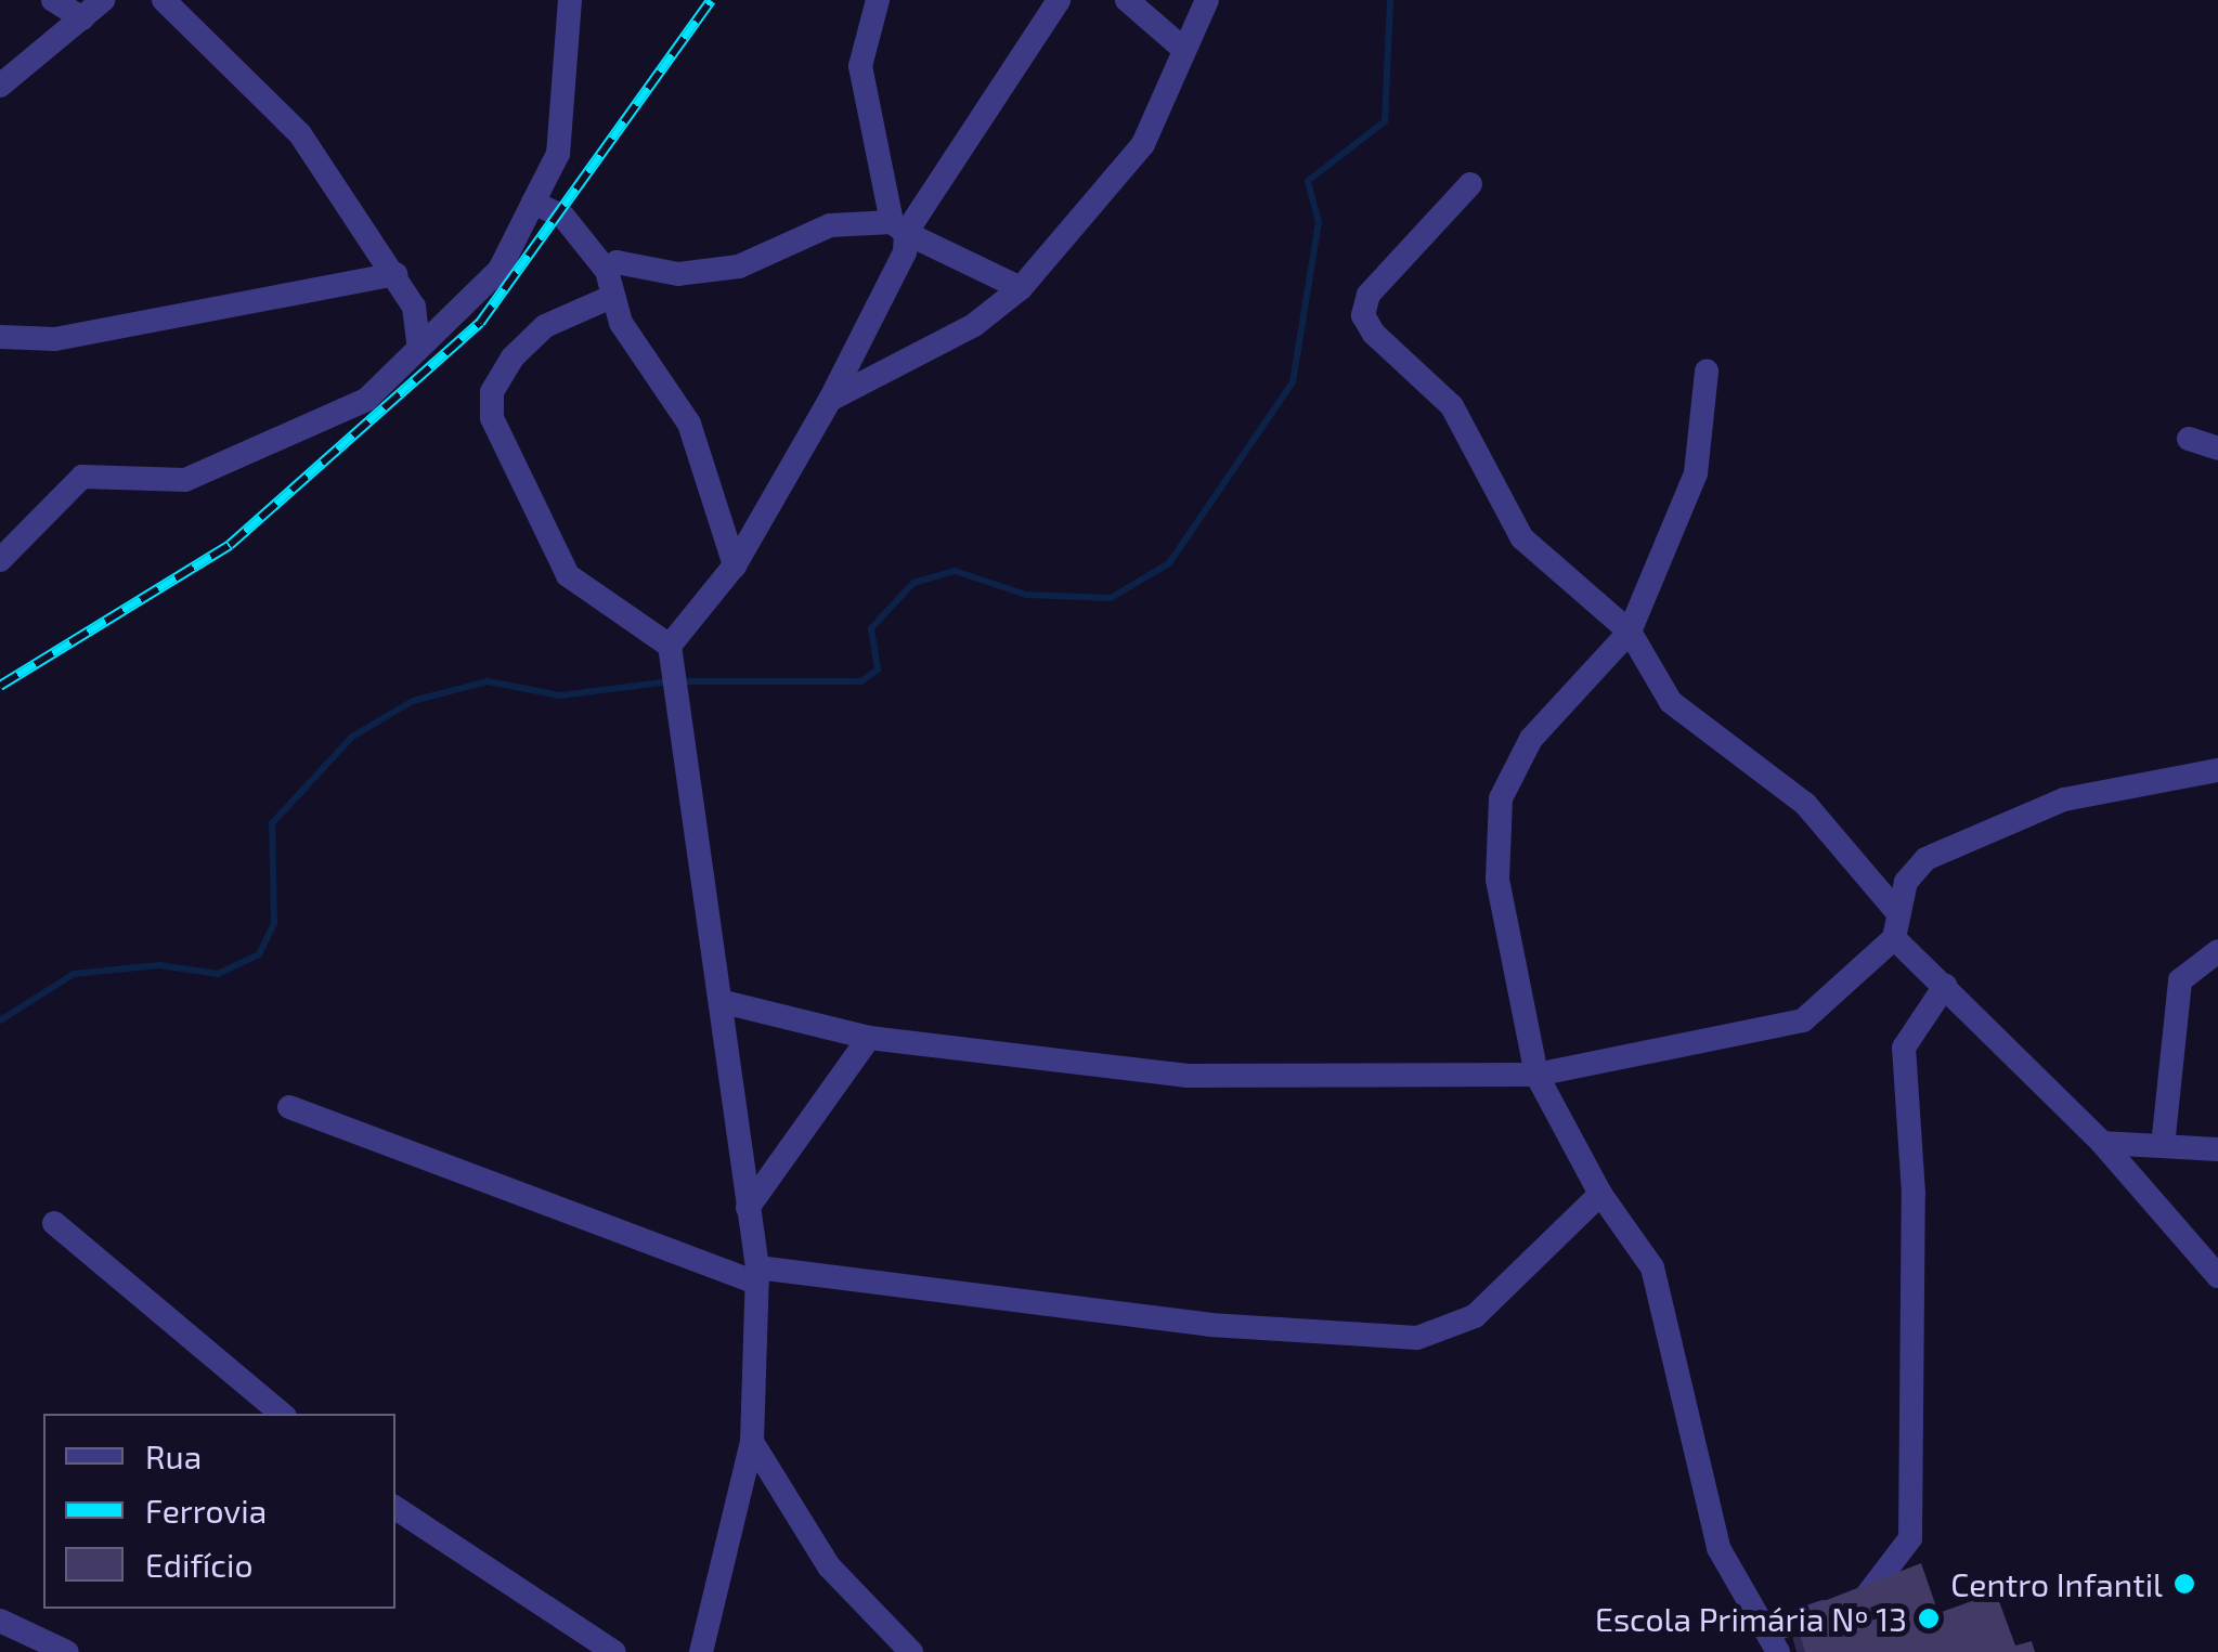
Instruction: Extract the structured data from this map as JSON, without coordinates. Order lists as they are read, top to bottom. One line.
{"places":["Centro Infantil","Escola Primária Nº 13"],"legend":["Rua","Ferrovia","Edifício"]}
